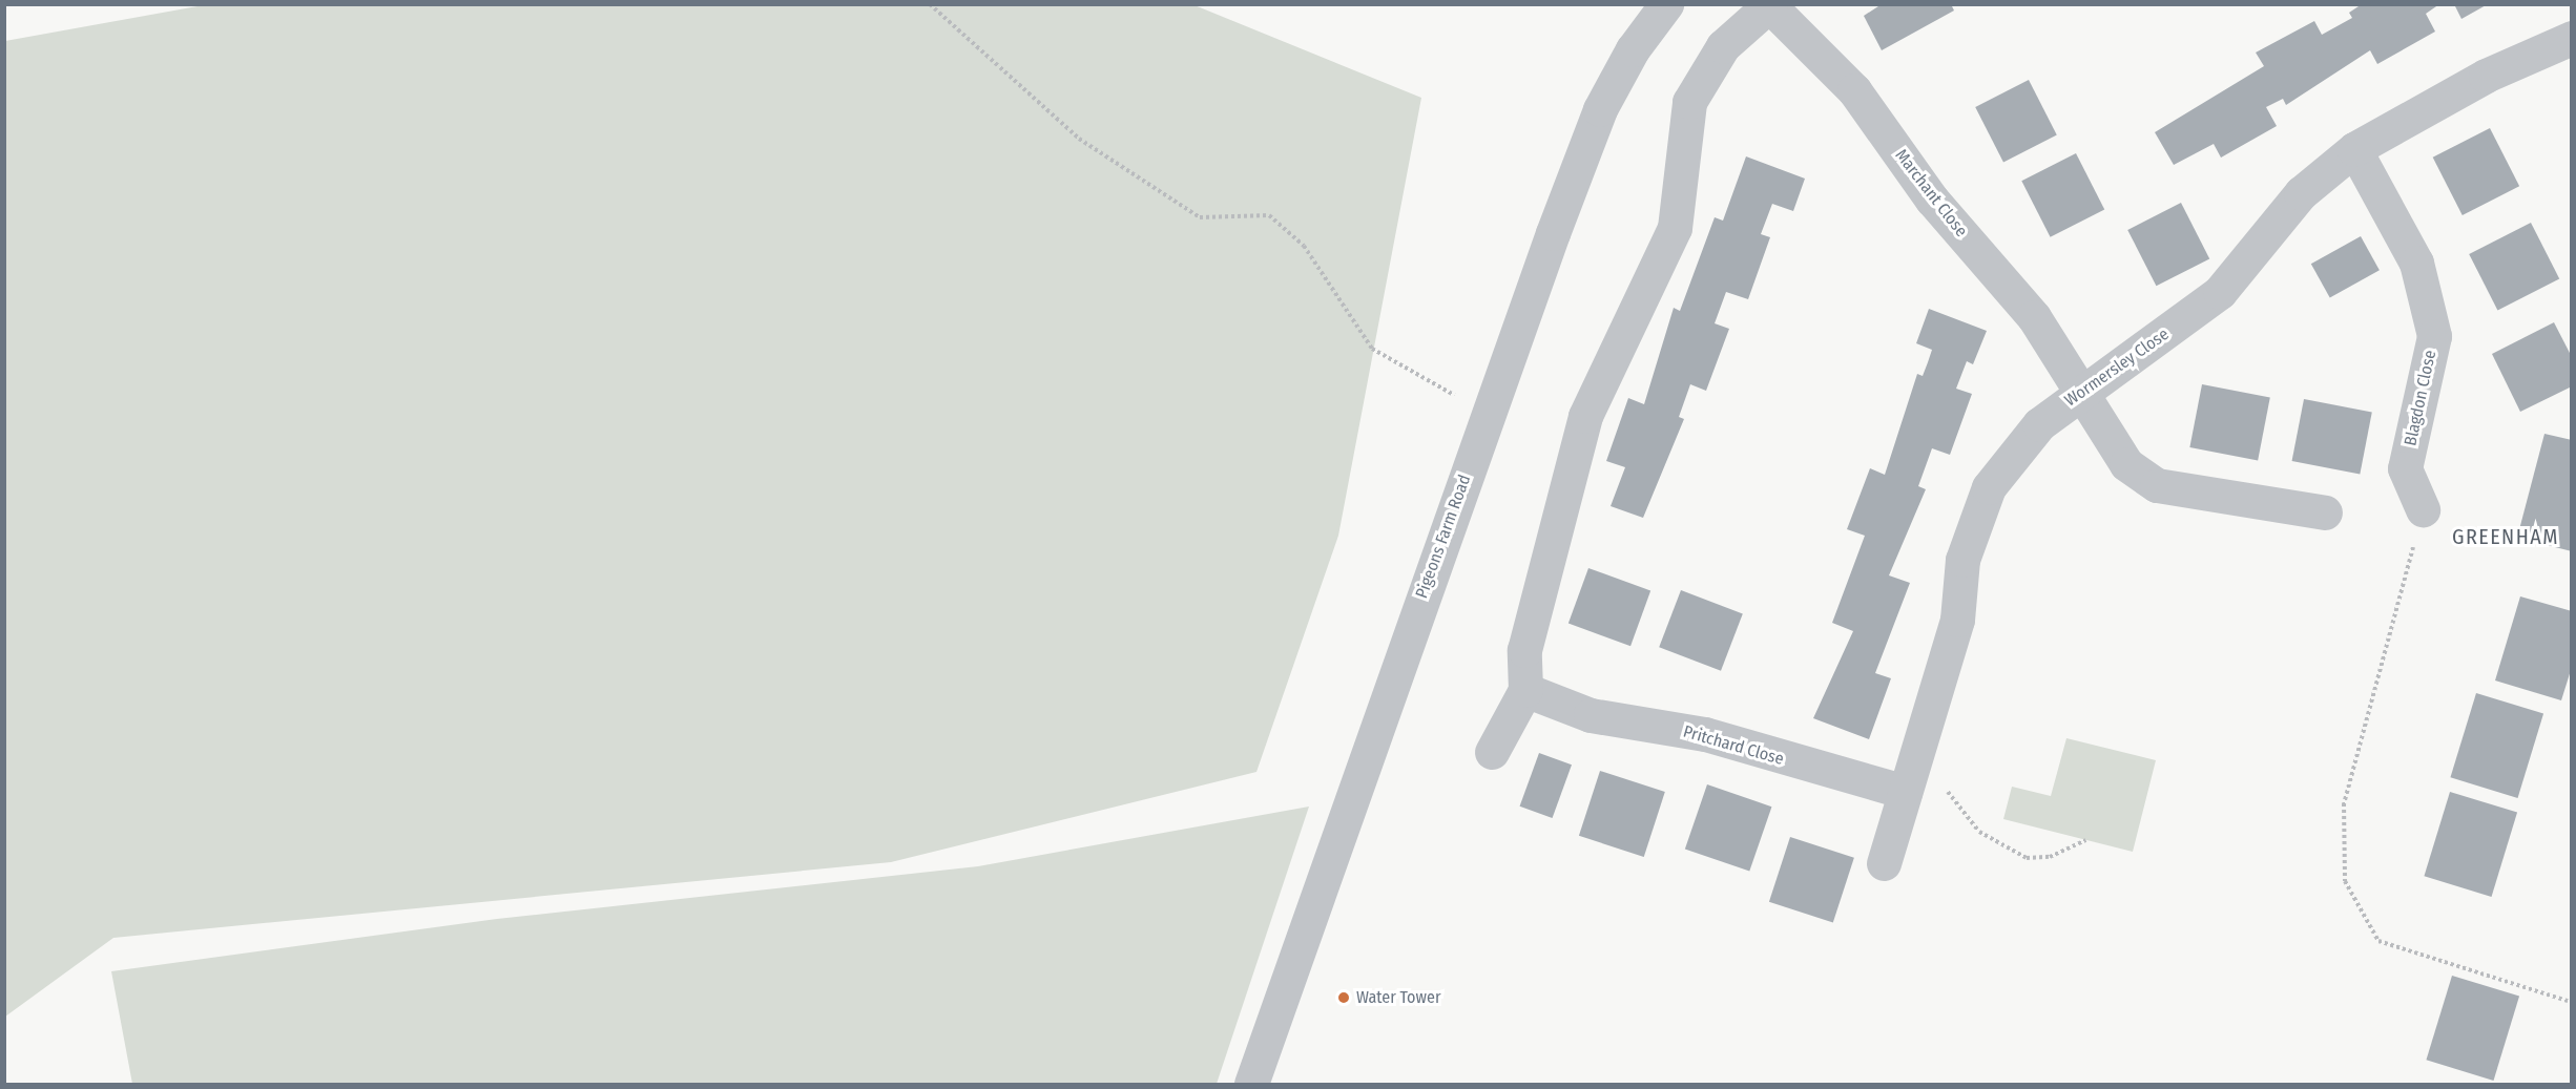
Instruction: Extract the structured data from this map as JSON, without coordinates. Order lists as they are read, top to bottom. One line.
{"streets":{"street":["Marchant Close","Wormersley Close","Blagdon Close","Pigeons Farm Road","Pritchard Close"]},"crossings":[["Marchant Close","Wormersley Close"],["Marchant Close","Pritchard Close"],["Wormersley Close","Blagdon Close"],["Wormersley Close","Pritchard Close"]],"districts":["GREENHAM"],"places":["Water Tower"]}
